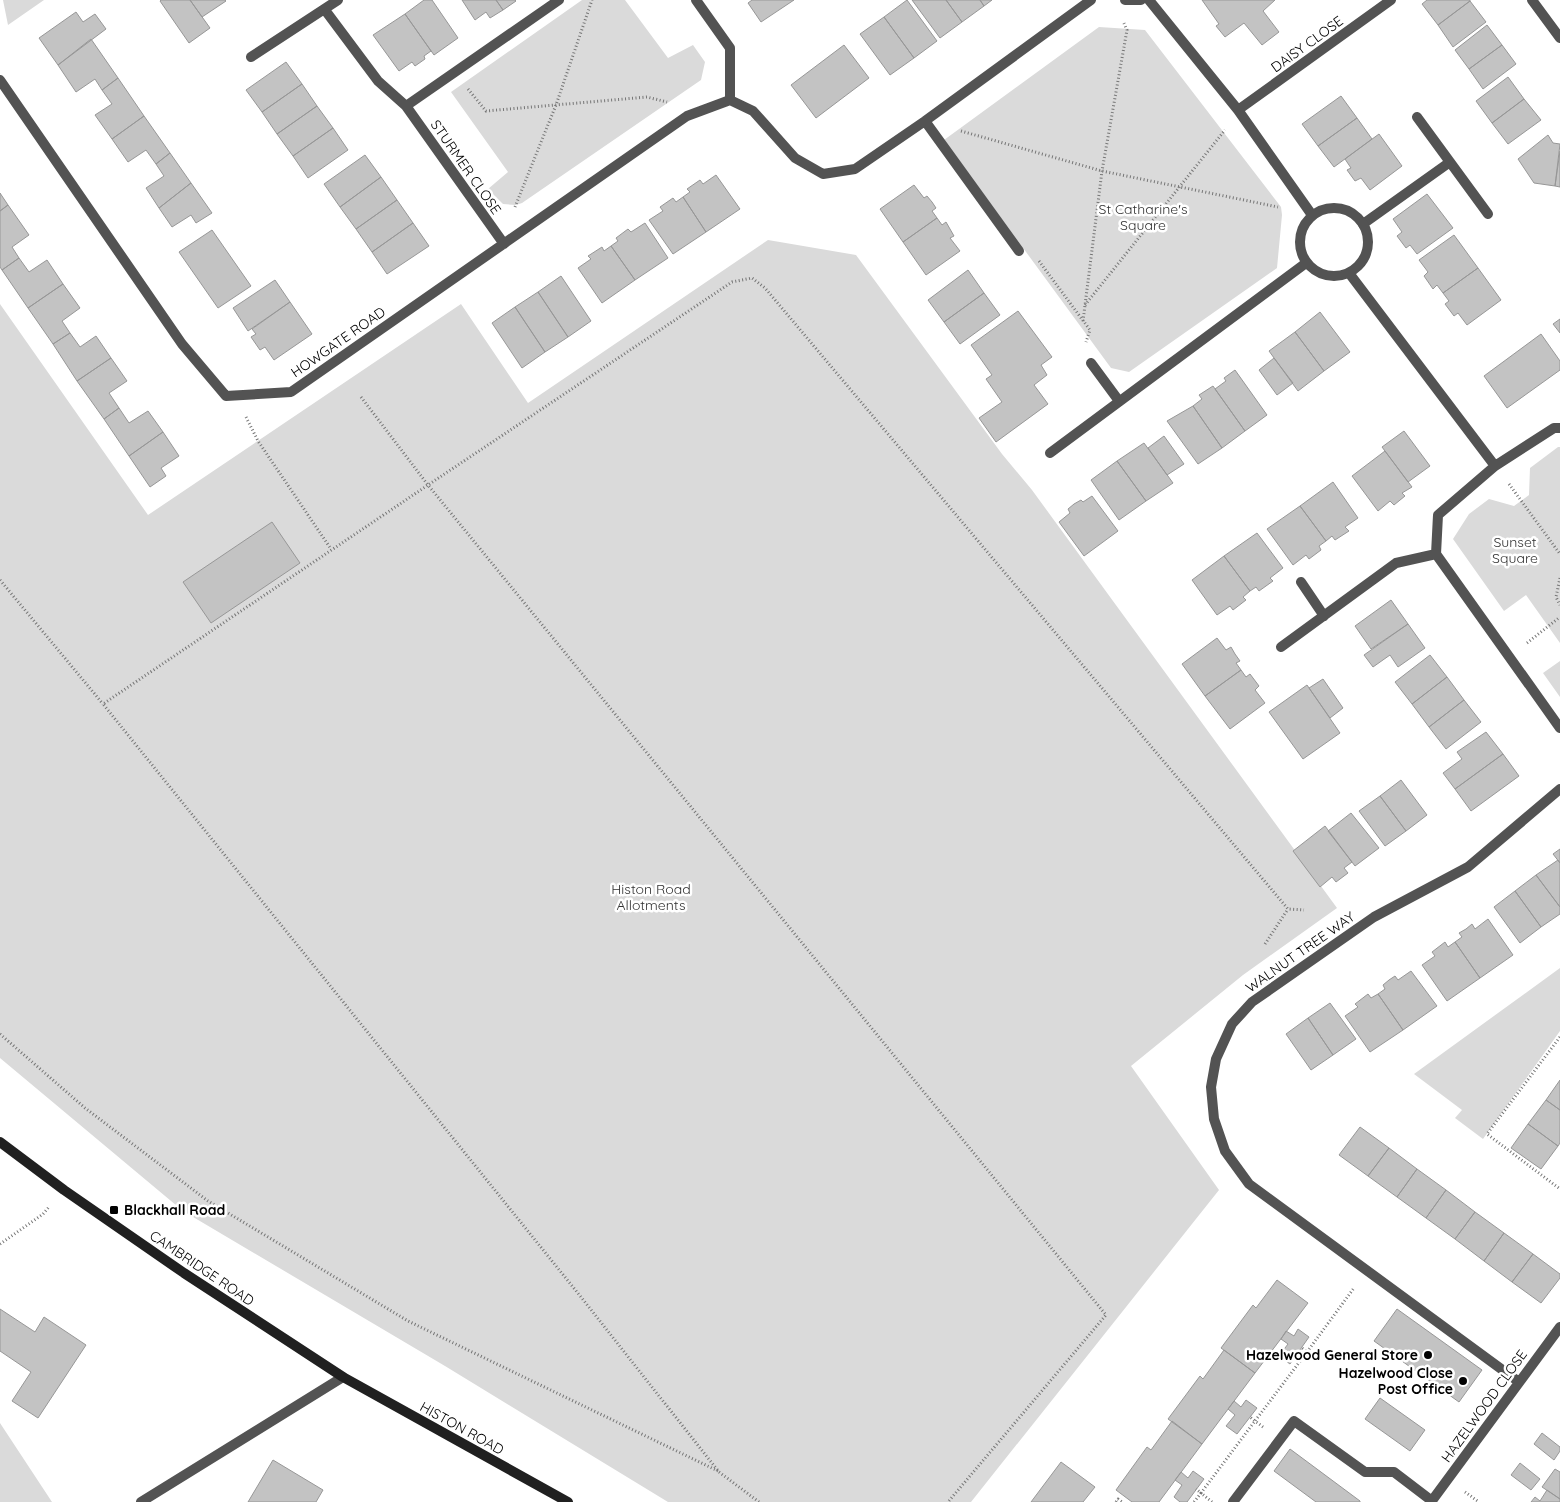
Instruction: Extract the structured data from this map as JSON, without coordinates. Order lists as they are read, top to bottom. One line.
{"streets":{"main road":["CAMBRIDGE ROAD","HISTON ROAD"],"street":["DAISY CLOSE","STURMER CLOSE","HOWGATE ROAD","WALNUT TREE WAY","HAZELWOOD CLOSE"]},"crossings":[["STURMER CLOSE","HOWGATE ROAD"],["WALNUT TREE WAY","HAZELWOOD CLOSE"],["CAMBRIDGE ROAD","HISTON ROAD"]],"parks":["St Catharine's Square","Sunset Square","Histon Road Allotments"],"places":{"transit":["Blackhall Road"],"other":["Hazelwood General Store","Hazelwood Close Post Office"]}}
